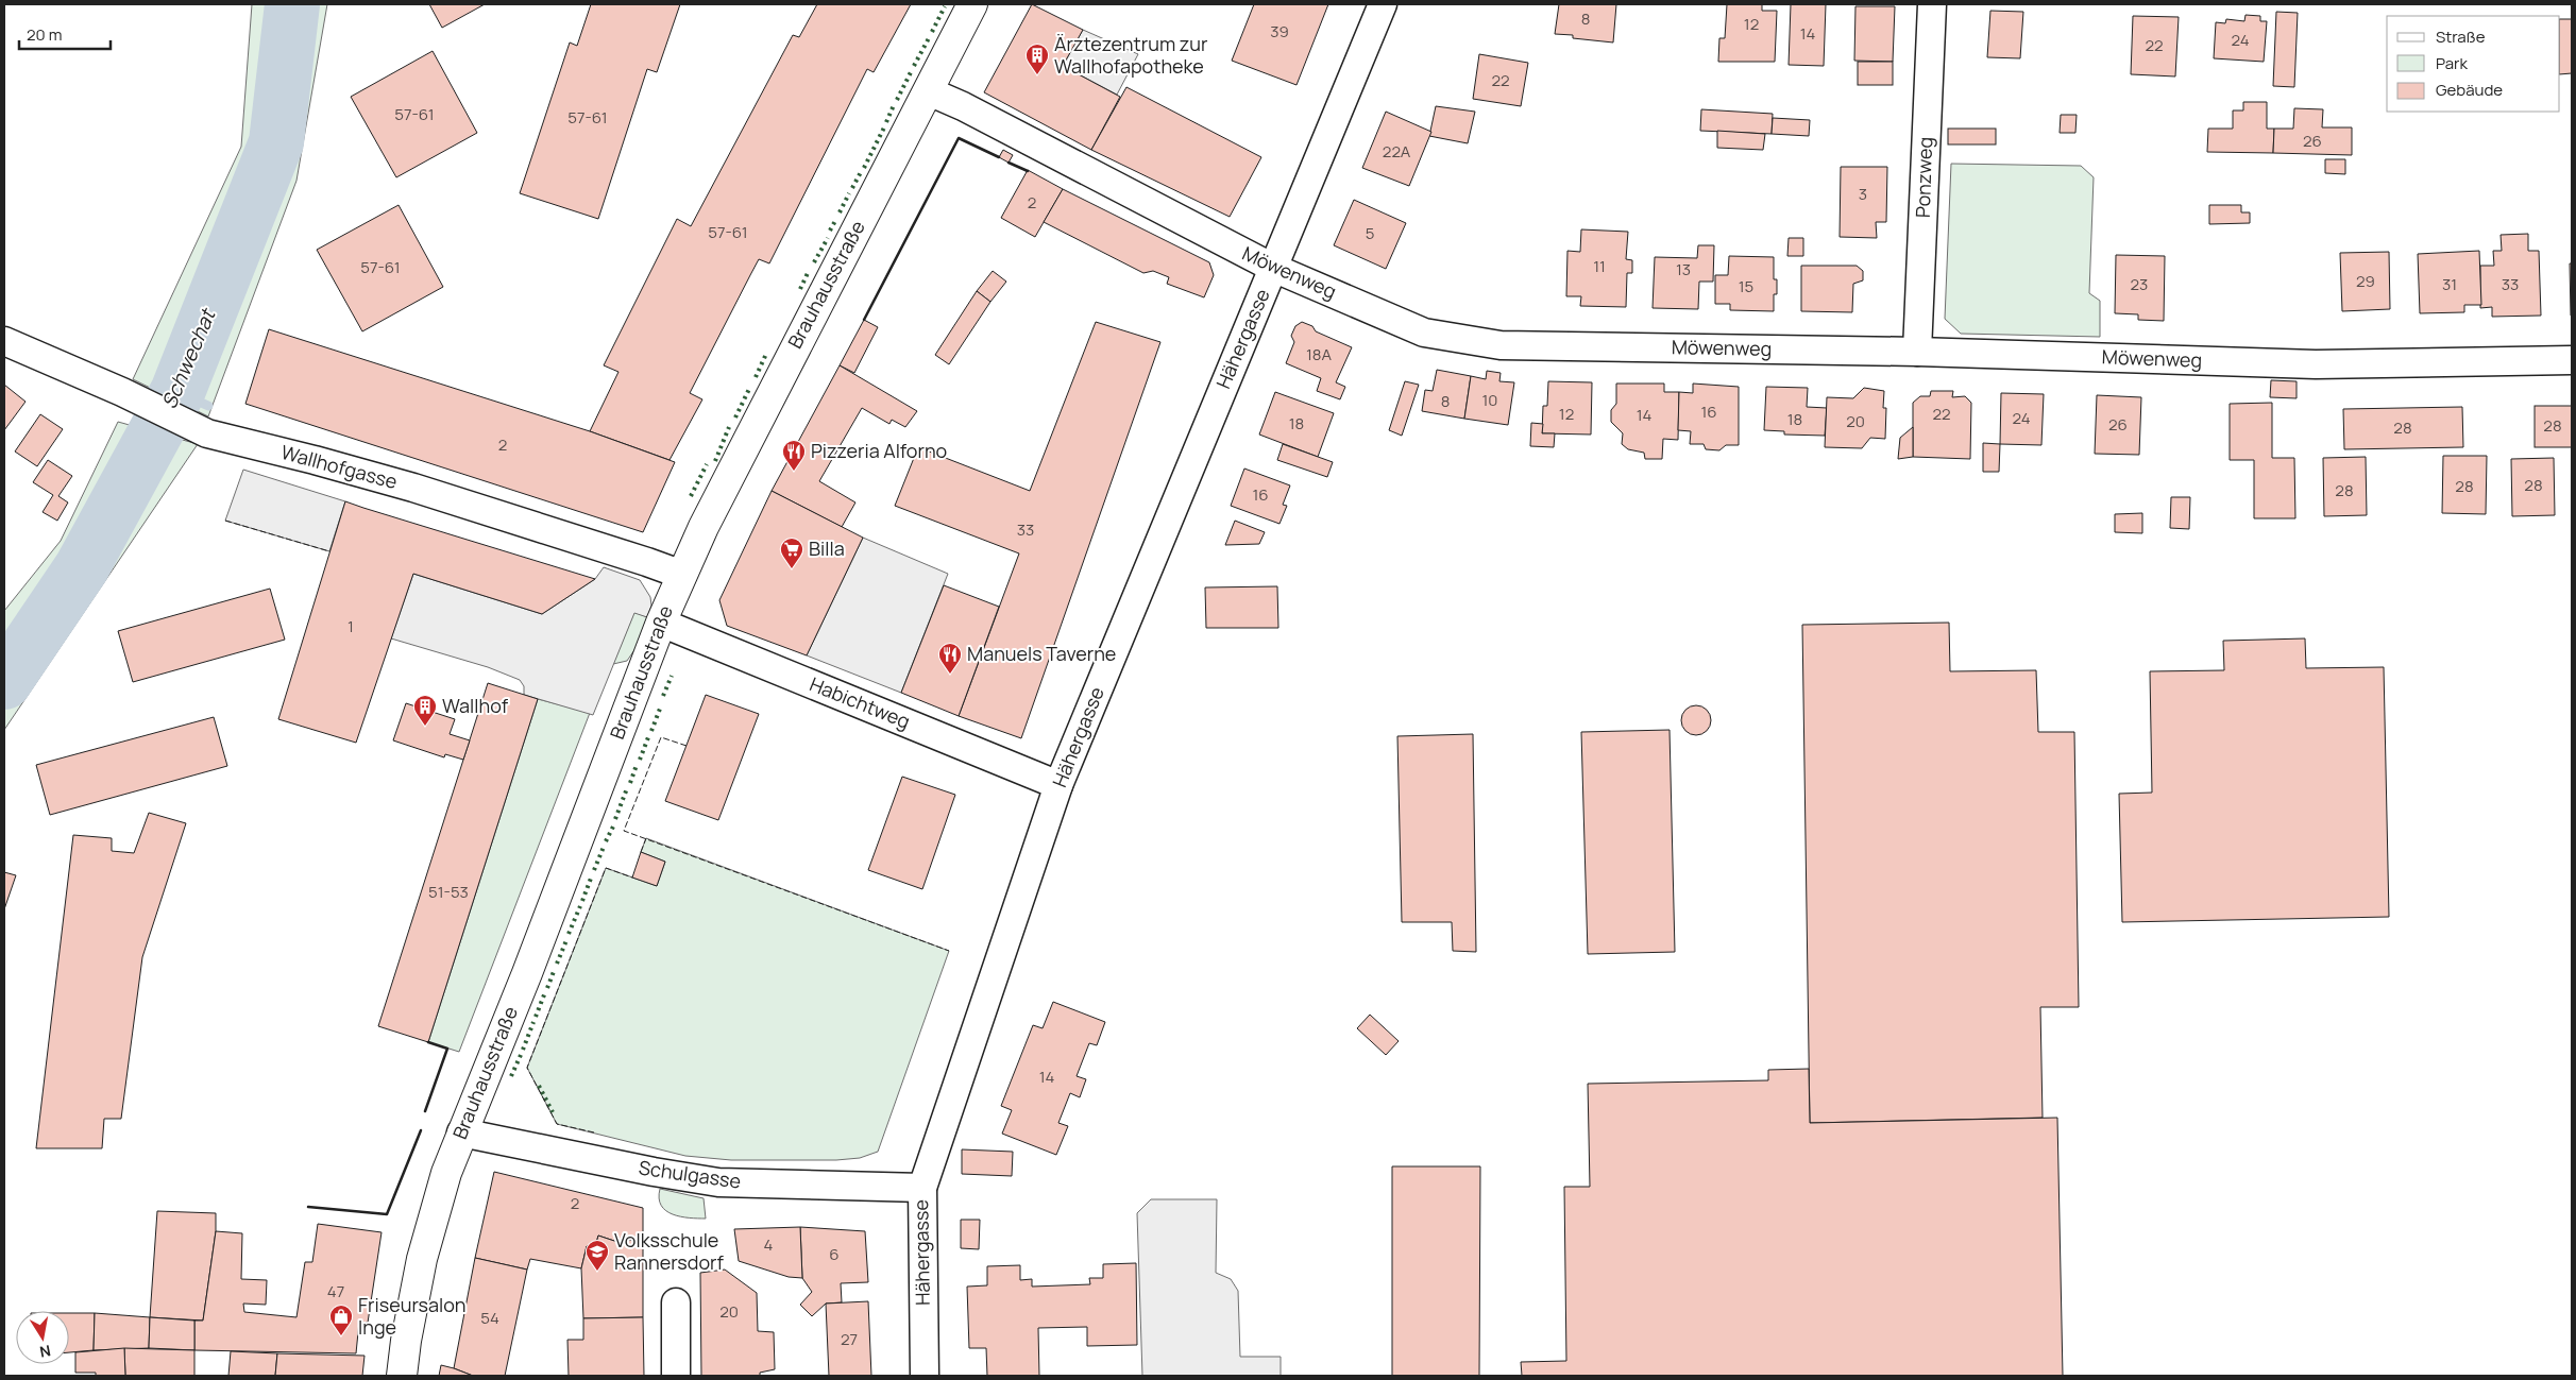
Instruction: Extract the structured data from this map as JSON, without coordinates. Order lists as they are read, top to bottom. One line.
{"streets":{"main road":["Brauhausstraße"],"street":["Ponzweg","Möwenweg","Hähergasse","Wallhofgasse","Habichtweg","Schulgasse"]},"crossings":[["Ponzweg","Möwenweg"],["Möwenweg","Brauhausstraße"],["Möwenweg","Hähergasse"],["Brauhausstraße","Wallhofgasse"],["Brauhausstraße","Habichtweg"],["Brauhausstraße","Schulgasse"],["Hähergasse","Habichtweg"],["Hähergasse","Schulgasse"]],"water":["Schwechat"],"places":{"building":["Ärztezentrum zur Wallhofapotheke","Wallhof"],"restaurant":["Pizzeria Alforno","Manuels Taverne"],"supermarket":["Billa"],"school or university":["Volksschule Rannersdorf"],"shop":["Friseursalon Inge"]},"house_numbers":["8","12","39","14","24","22","22","57-61","57-61","26","22A","3","2","57-61","5","11","57-61","13","29","23","31","33","15","18A","10","8","16","12","22","14","24","18","20","18","26","28","28","2","28","28","28","16","33","1","51-53","14","2","4","6","47","20","54","27"],"legend":["Straße","Park","Gebäude"],"scale_bar":"20 m","north":"bottom"}
